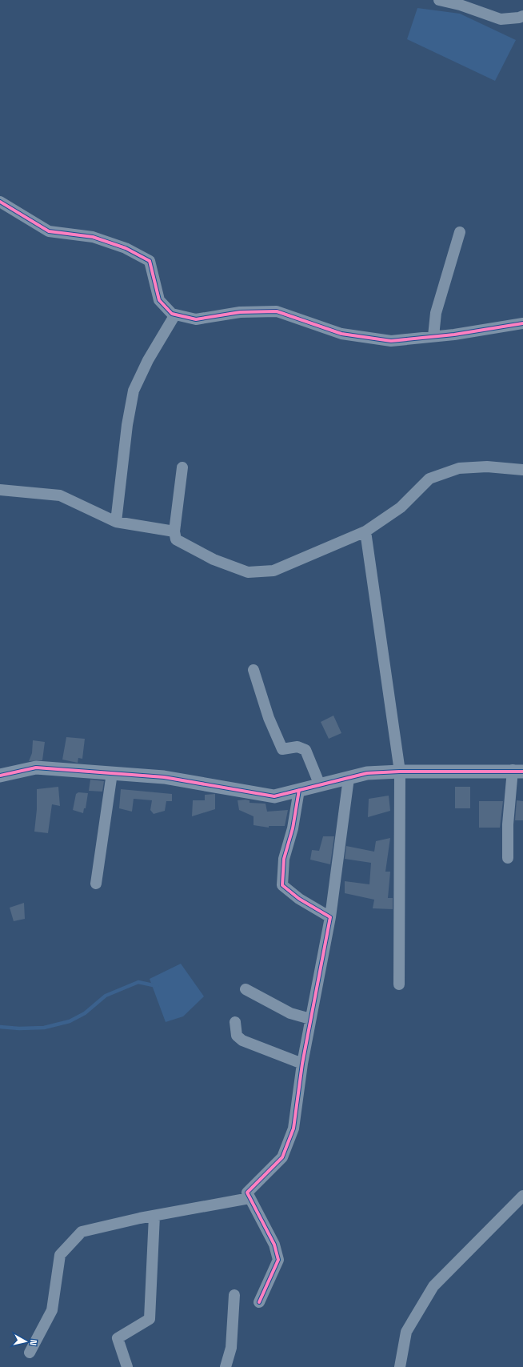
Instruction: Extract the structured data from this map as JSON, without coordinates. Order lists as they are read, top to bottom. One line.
{"north":"right"}
